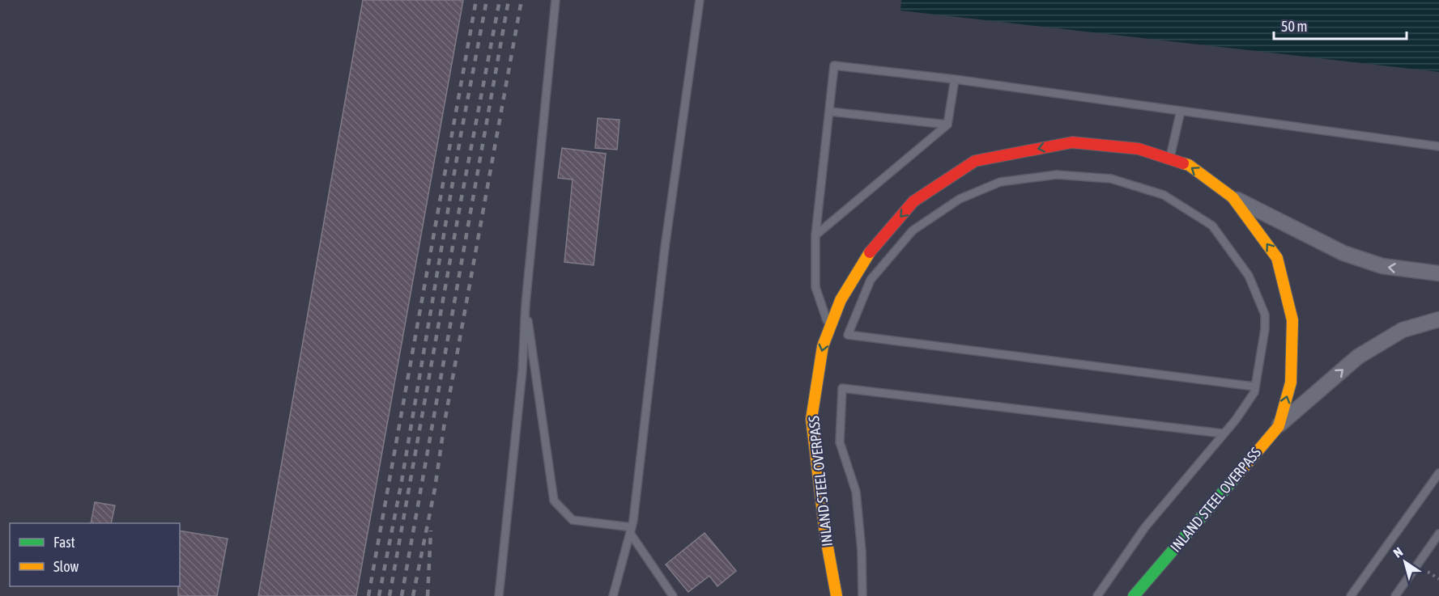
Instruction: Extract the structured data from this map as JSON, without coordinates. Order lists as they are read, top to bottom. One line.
{"streets":{"street":["INLAND STEEL OVERPASS"]},"legend":["Fast","Slow"],"scale_bar":"50 m","north":"top left"}
